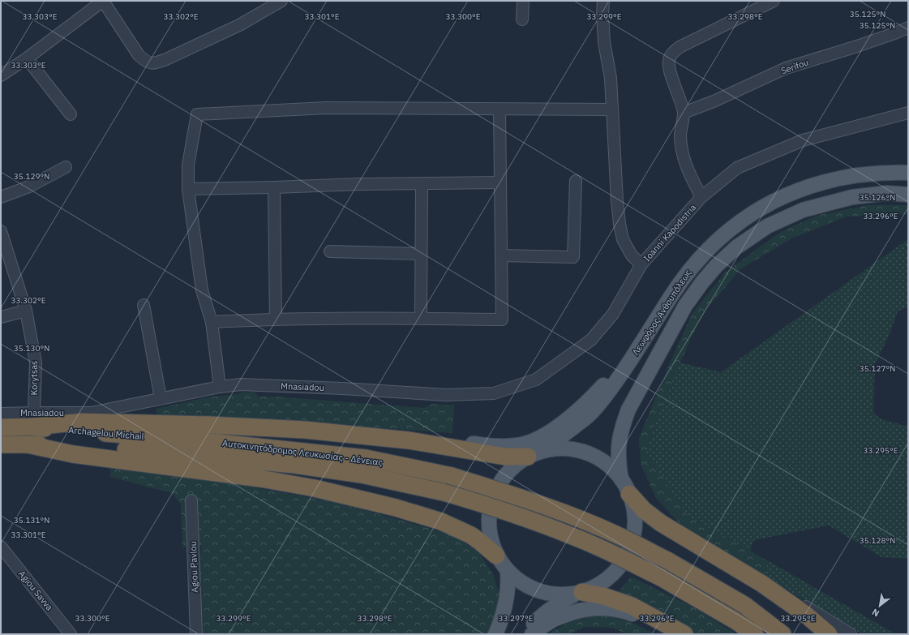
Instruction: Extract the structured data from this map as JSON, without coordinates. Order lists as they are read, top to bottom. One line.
{"streets":{"highway":["Archagelou Michail","Αυτοκινητόδρομος Λευκωσίας - Δένειας"],"main road":["Λεωφόρος Ανθουπόλεως"],"street":["Serifou","Ioanni Kapodistria","Korytsas","Mnasiadou","Agiou Pavlou","Agiou Savva"]},"crossings":[["Ioanni Kapodistria","Mnasiadou"],["Korytsas","Mnasiadou"],["Korytsas","Archagelou Michail"],["Mnasiadou","Archagelou Michail"],["Archagelou Michail","Αυτοκινητόδρομος Λευκωσίας - Δένειας"]],"north":"bottom left","coordinates":["35.125°N","33.303°E","33.302°E","33.300°E","33.301°E","33.299°E","33.298°E","35.129°N","35.126°N","33.296°E","35.130°N","35.127°N","33.295°E","35.131°N","35.128°N","33.297°E"]}
